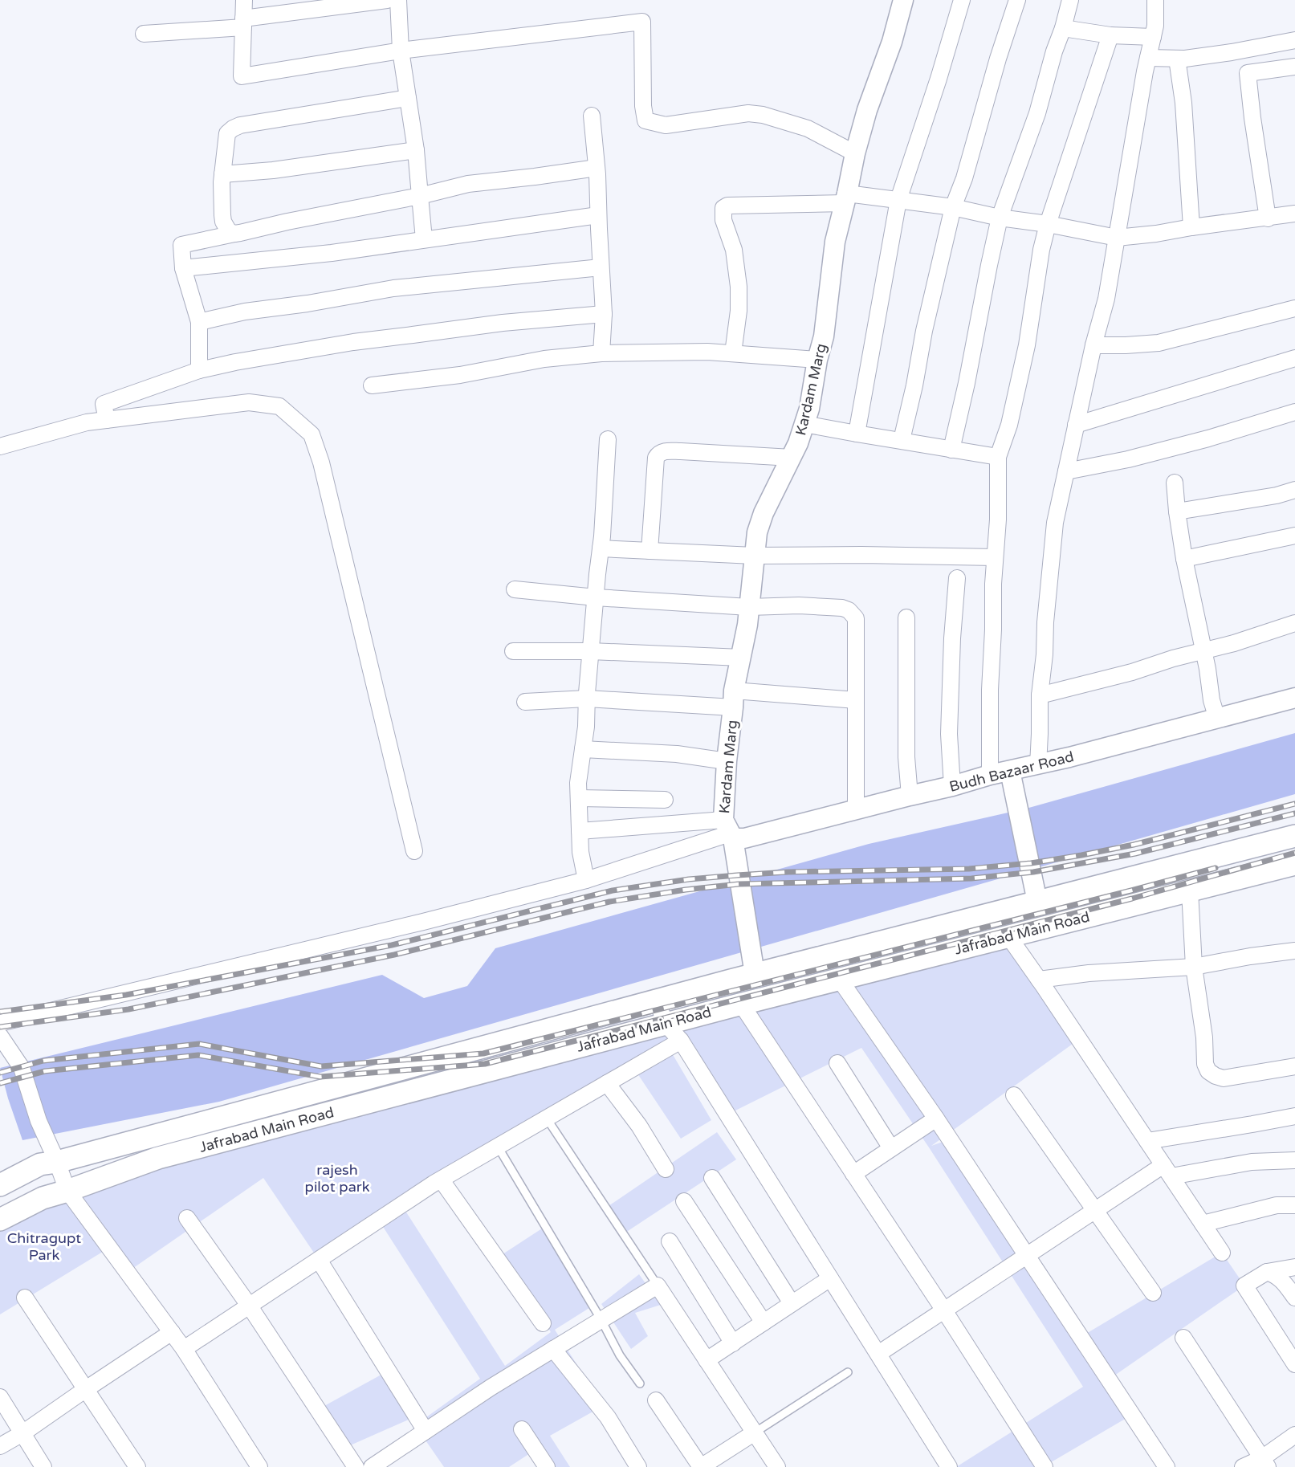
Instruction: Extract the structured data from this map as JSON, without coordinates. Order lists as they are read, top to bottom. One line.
{"streets":{"main road":["Jafrabad Main Road"],"street":["Kardam Marg","Budh Bazaar Road"]},"crossings":[["Kardam Marg","Budh Bazaar Road"],["Kardam Marg","Jafrabad Main Road"]],"parks":["rajesh pilot park","Chitragupt Park"]}
